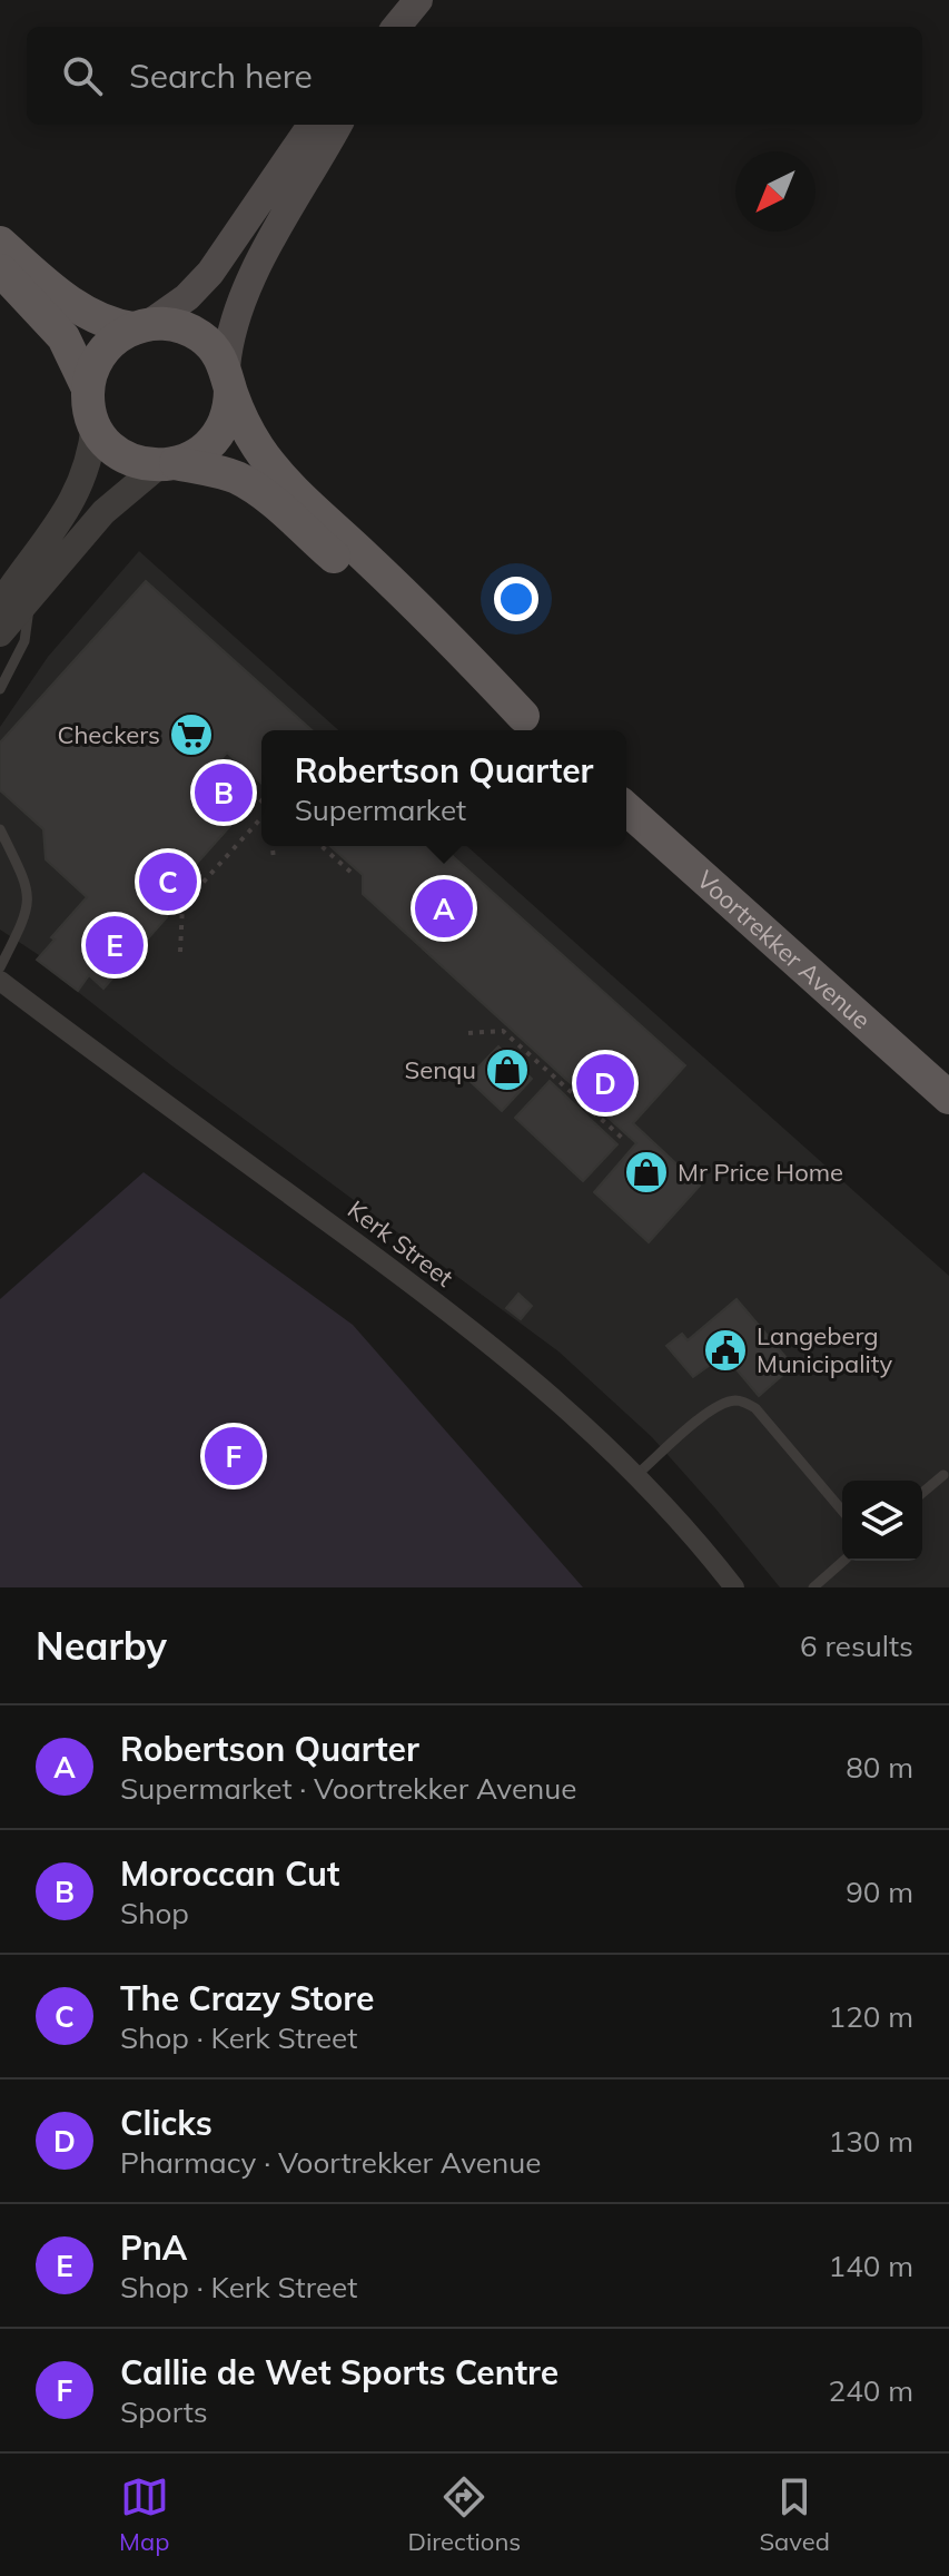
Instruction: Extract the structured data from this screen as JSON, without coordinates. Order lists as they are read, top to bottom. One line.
{"streets":{"main road":["Voortrekker Avenue"],"street":["Kerk Street"]},"places":{"supermarket":["Checkers"],"shop":["Senqu","Mr Price Home"],"public building":["Langeberg Municipality"]},"north":"bottom left","page":{"search":"Search here","popup":["Robertson Quarter","Supermarket"],"pins":["B","C","A","E","D","F"],"heading":["Nearby","6 results"],"list":[{"mark":"A","name":"Robertson Quarter","note":"Supermarket · Voortrekker Avenue","value":"80 m"},{"mark":"B","name":"Moroccan Cut","note":"Shop","value":"90 m"},{"mark":"C","name":"The Crazy Store","note":"Shop · Kerk Street","value":"120 m"},{"mark":"D","name":"Clicks","note":"Pharmacy · Voortrekker Avenue","value":"130 m"},{"mark":"E","name":"PnA","note":"Shop · Kerk Street","value":"140 m"},{"mark":"F","name":"Callie de Wet Sports Centre","note":"Sports","value":"240 m"}],"nav":["Map","Directions","Saved"]}}
